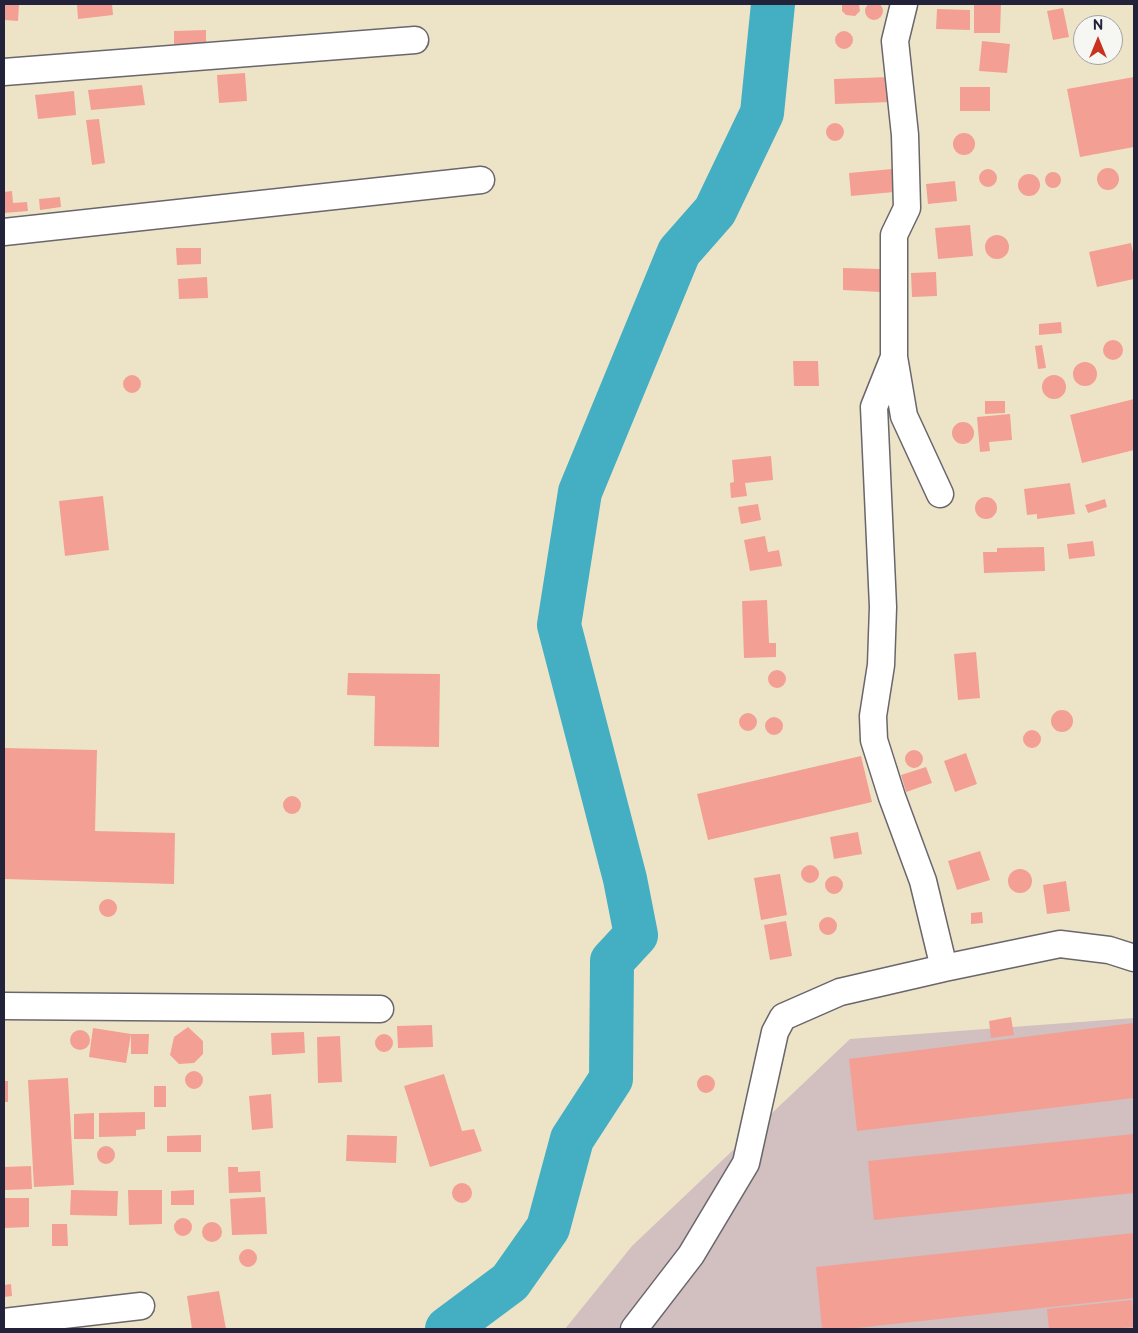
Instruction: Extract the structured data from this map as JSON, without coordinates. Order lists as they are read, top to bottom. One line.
{"north":"top"}
